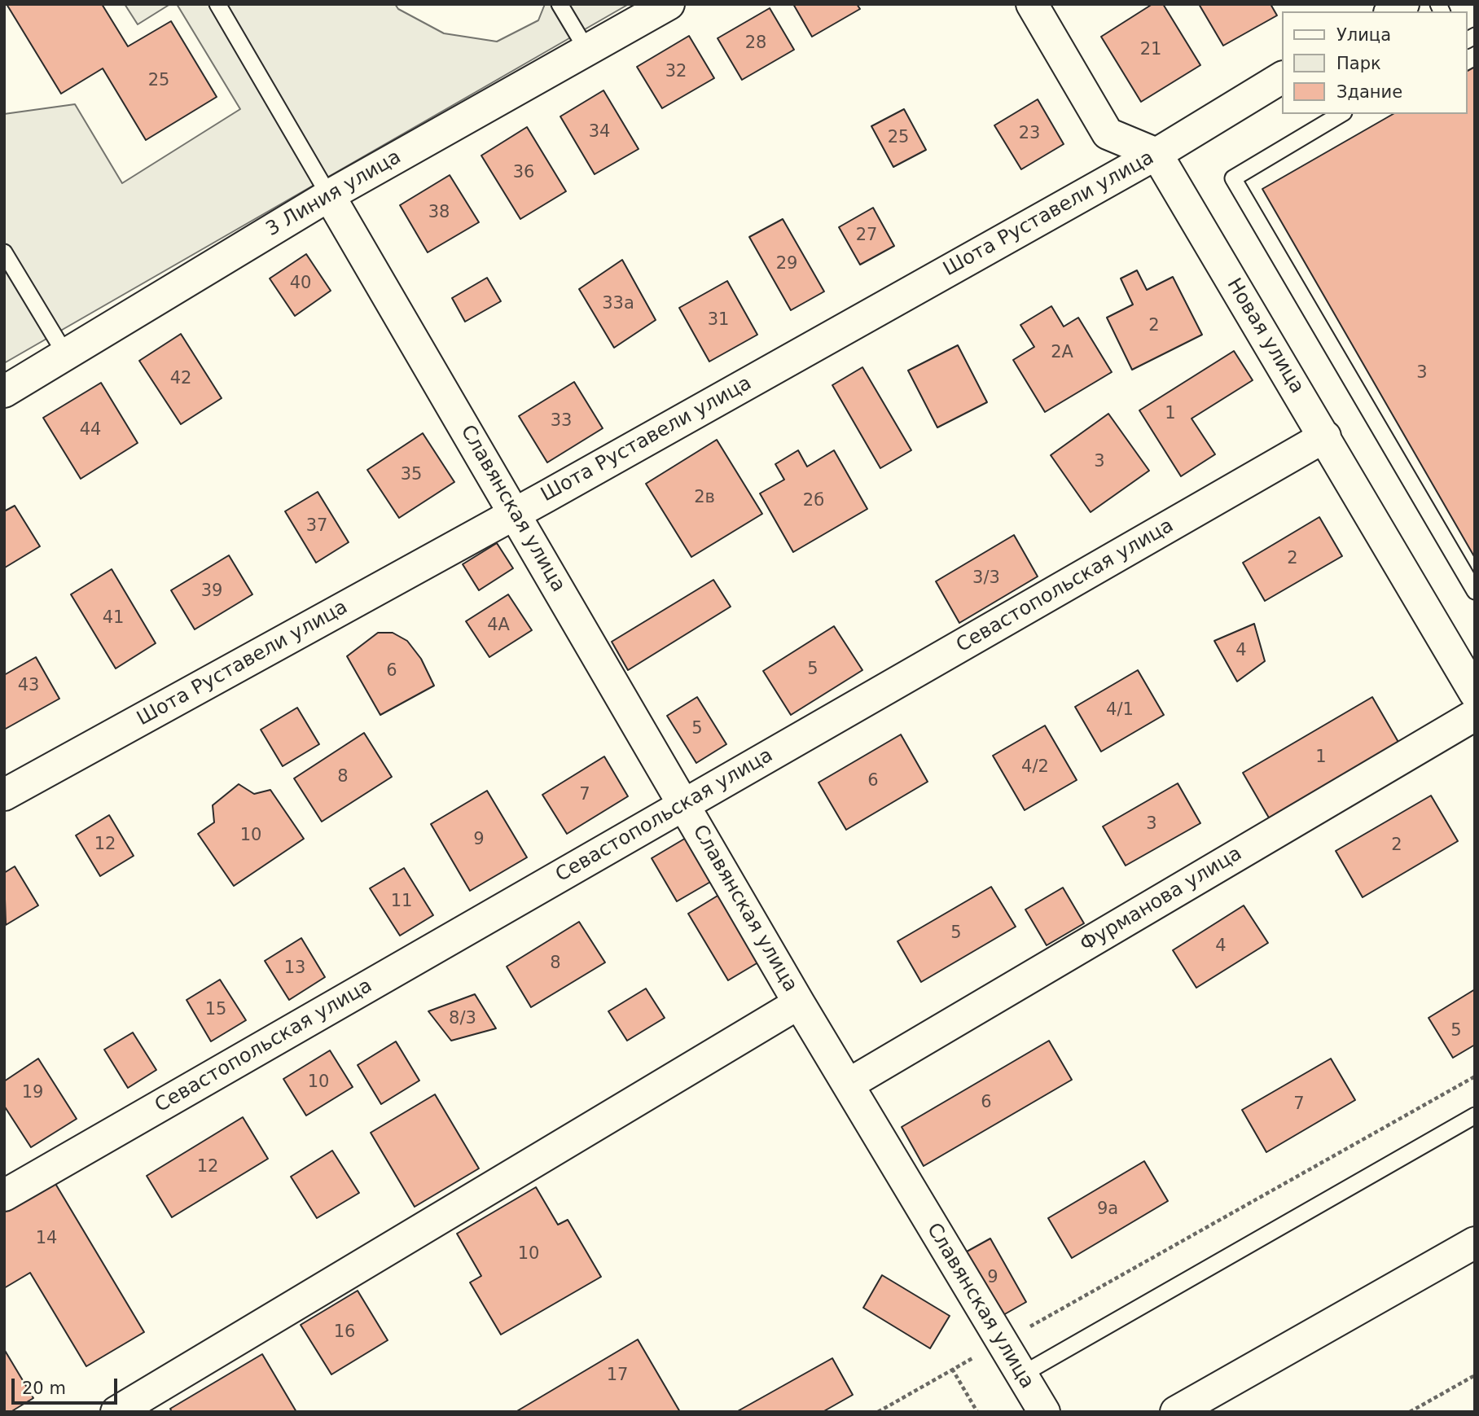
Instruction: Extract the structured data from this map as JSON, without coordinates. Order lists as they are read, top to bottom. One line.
{"streets":{"street":["3 Линия улица","Шота Руставели улица","Новая улица","Славянская улица","Севастопольская улица","Фурманова улица"]},"crossings":[["3 Линия улица","Славянская улица"],["Шота Руставели улица","Новая улица"],["Шота Руставели улица","Славянская улица"],["Новая улица","Севастопольская улица"],["Славянская улица","Севастопольская улица"],["Славянская улица","Фурманова улица"]],"house_numbers":["28","21","32","25","34","23","25","36","38","27","29","40","33а","31","2","2А","3","42","1","33","44","3","35","2в","2б","37","2","3/3","39","41","4А","4","5","6","43","4/1","5","1","4/2","8","6","7","3","10","9","12","2","11","5","4","8","13","15","8/3","5","10","19","6","7","12","9а","14","10","9","16","17"],"legend":["Улица","Парк","Здание"],"scale_bar":"20 m"}
